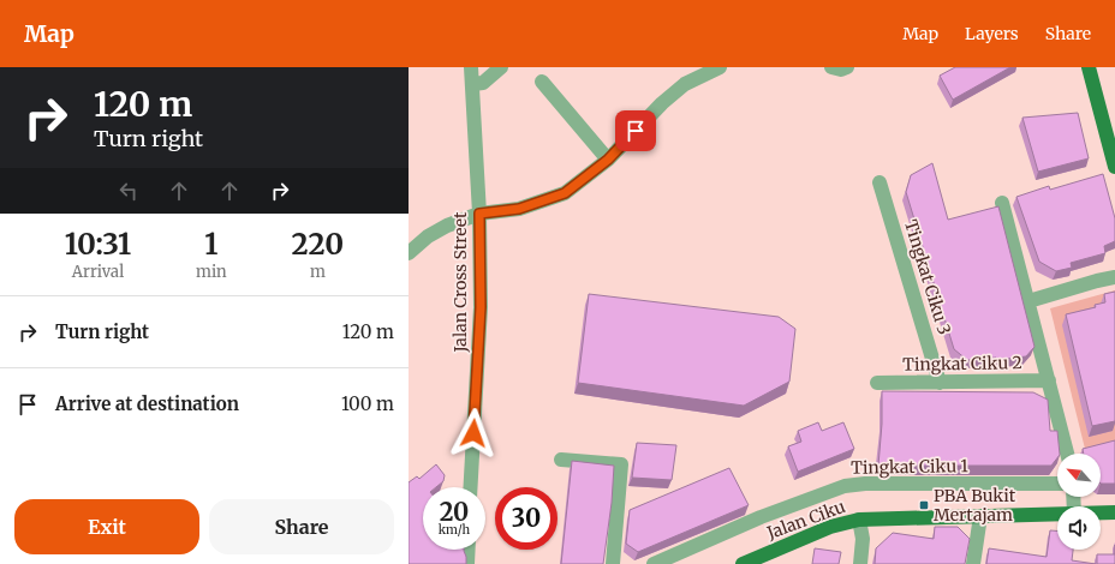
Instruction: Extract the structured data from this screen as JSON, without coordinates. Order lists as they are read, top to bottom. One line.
{"streets":{"main road":["Jalan Ciku"],"street":["Tingkat Ciku 3","Jalan Cross Street","Tingkat Ciku 2","Tingkat Ciku 1"]},"crossings":[["Tingkat Ciku 3","Tingkat Ciku 2"]],"places":{"transit":["PBA Bukit Mertajam"]},"north":"top left","page":{"header":"Map","nav":["Map","Layers","Share"],"turn":["120 m","Turn right"],"eta":["10:31","Arrival","1","min","220","m"],"list":[{"name":"Turn right","value":"120 m"},{"name":"Arrive at destination","value":"100 m"}],"speed":"20 km/h","limit":"30","buttons":["Exit","Share"]}}
